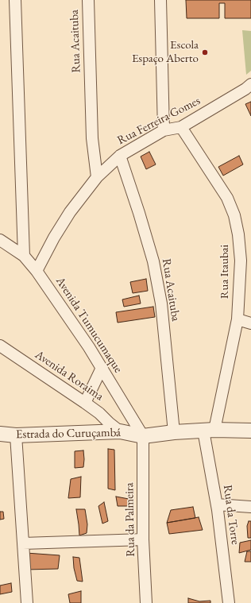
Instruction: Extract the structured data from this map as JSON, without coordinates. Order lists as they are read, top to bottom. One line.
{"streets":{"street":["Rua Acaituba","Rua Ferreira Gomes","Rua Itaubai","Avenida Tumucumaque","Avenida Roraima","Estrada do Curuçambá","Rua da Torre","Rua da Palmeira"]},"crossings":[["Rua Acaituba","Rua Ferreira Gomes"],["Rua Acaituba","Estrada do Curuçambá"],["Rua Ferreira Gomes","Rua Itaubai"],["Rua Ferreira Gomes","Avenida Tumucumaque"],["Rua Itaubai","Estrada do Curuçambá"],["Rua Itaubai","Rua da Torre"],["Avenida Tumucumaque","Estrada do Curuçambá"],["Avenida Tumucumaque","Rua da Palmeira"],["Avenida Roraima","Estrada do Curuçambá"],["Estrada do Curuçambá","Rua da Torre"],["Estrada do Curuçambá","Rua da Palmeira"]],"places":["Escola Espaço Aberto"]}
